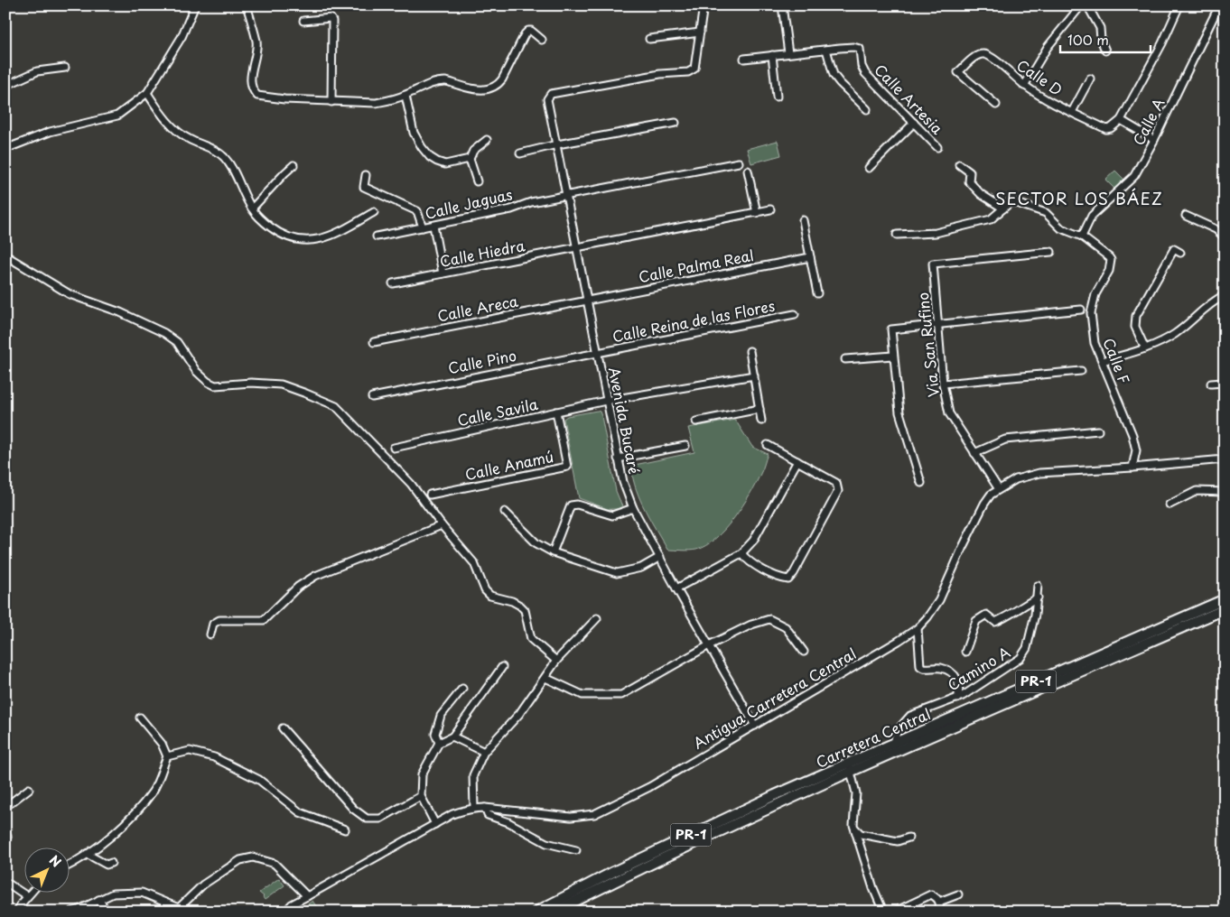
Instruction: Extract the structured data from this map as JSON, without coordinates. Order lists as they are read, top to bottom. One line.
{"streets":{"highway":["PR-1","Carretera Central"],"street":["Calle D","Calle Artesia","Calle A","Calle Jaguas","Calle Hiedra","Calle Palma Real","Calle Areca","Calle Reina de las Flores","Via San Rufino","Calle F","Calle Pino","Calle Savila","Avenida Bucaré","Calle Anamú","Camino A","Antigua Carretera Central"]},"crossings":[["Calle A","Calle F"],["Calle Jaguas","Avenida Bucaré"],["Calle Hiedra","Avenida Bucaré"],["Calle Palma Real","Calle Areca"],["Calle Palma Real","Avenida Bucaré"],["Calle Areca","Avenida Bucaré"],["Calle Reina de las Flores","Calle Pino"],["Calle Reina de las Flores","Avenida Bucaré"],["Via San Rufino","Antigua Carretera Central"],["Calle F","Antigua Carretera Central"],["Calle Pino","Avenida Bucaré"],["Calle Savila","Avenida Bucaré"],["Calle Savila","Calle Anamú"],["Avenida Bucaré","Antigua Carretera Central"],["Camino A","Carretera Central"]],"districts":["SECTOR LOS BÁEZ"],"scale_bar":"100 m","north":"top right"}
